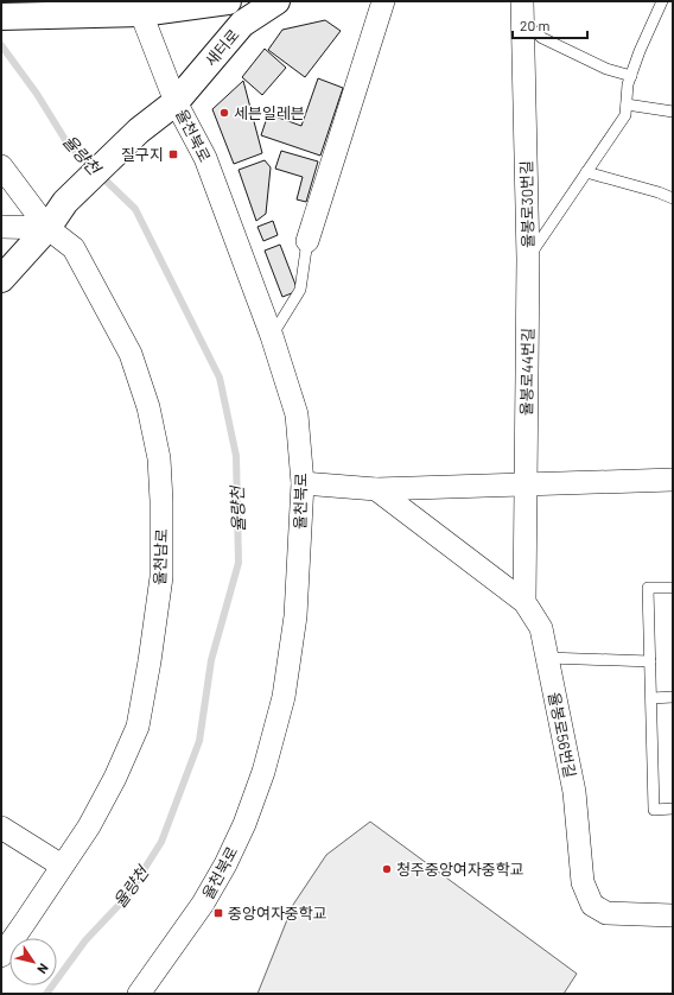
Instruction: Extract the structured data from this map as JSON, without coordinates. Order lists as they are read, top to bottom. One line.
{"streets":{"street":["새터로","율천북로","율봉로30번길","율봉로44번길","율천남로","율봉로56번길"]},"crossings":[["새터로","율천북로"],["새터로","율천남로"],["율봉로30번길","율봉로44번길"]],"water":["율량천"],"places":{"other":["세븐일레븐","청주중앙여자중학교"],"transit":["질구지","중앙여자중학교"]},"scale_bar":"20 m","north":"bottom right"}
